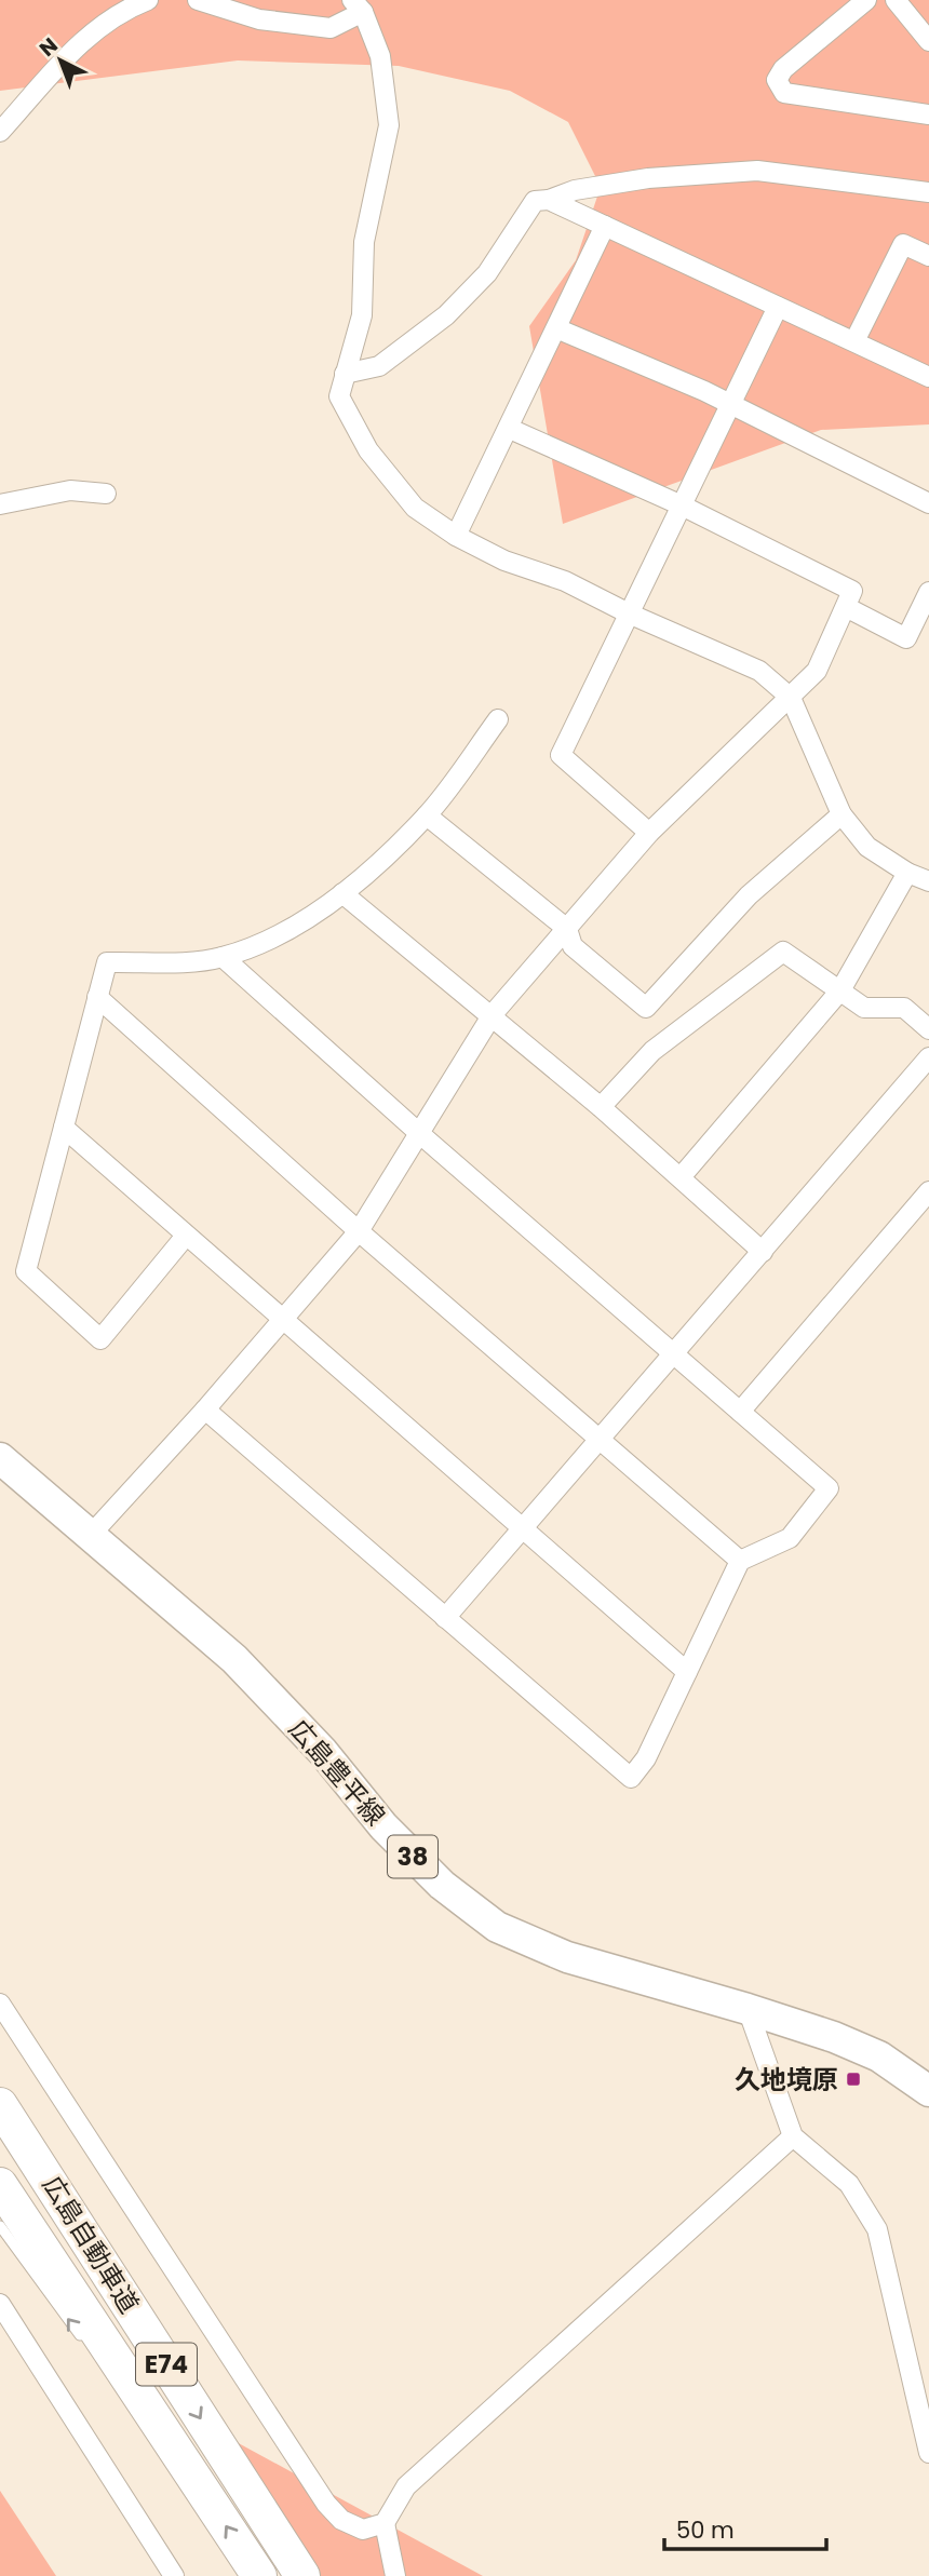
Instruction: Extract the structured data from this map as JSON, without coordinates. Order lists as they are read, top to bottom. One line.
{"streets":{"highway":["広島自動車道","E74"],"main road":["広島豊平線","38"]},"places":{"transit":["久地境原"]},"scale_bar":"50 m","north":"top left"}
